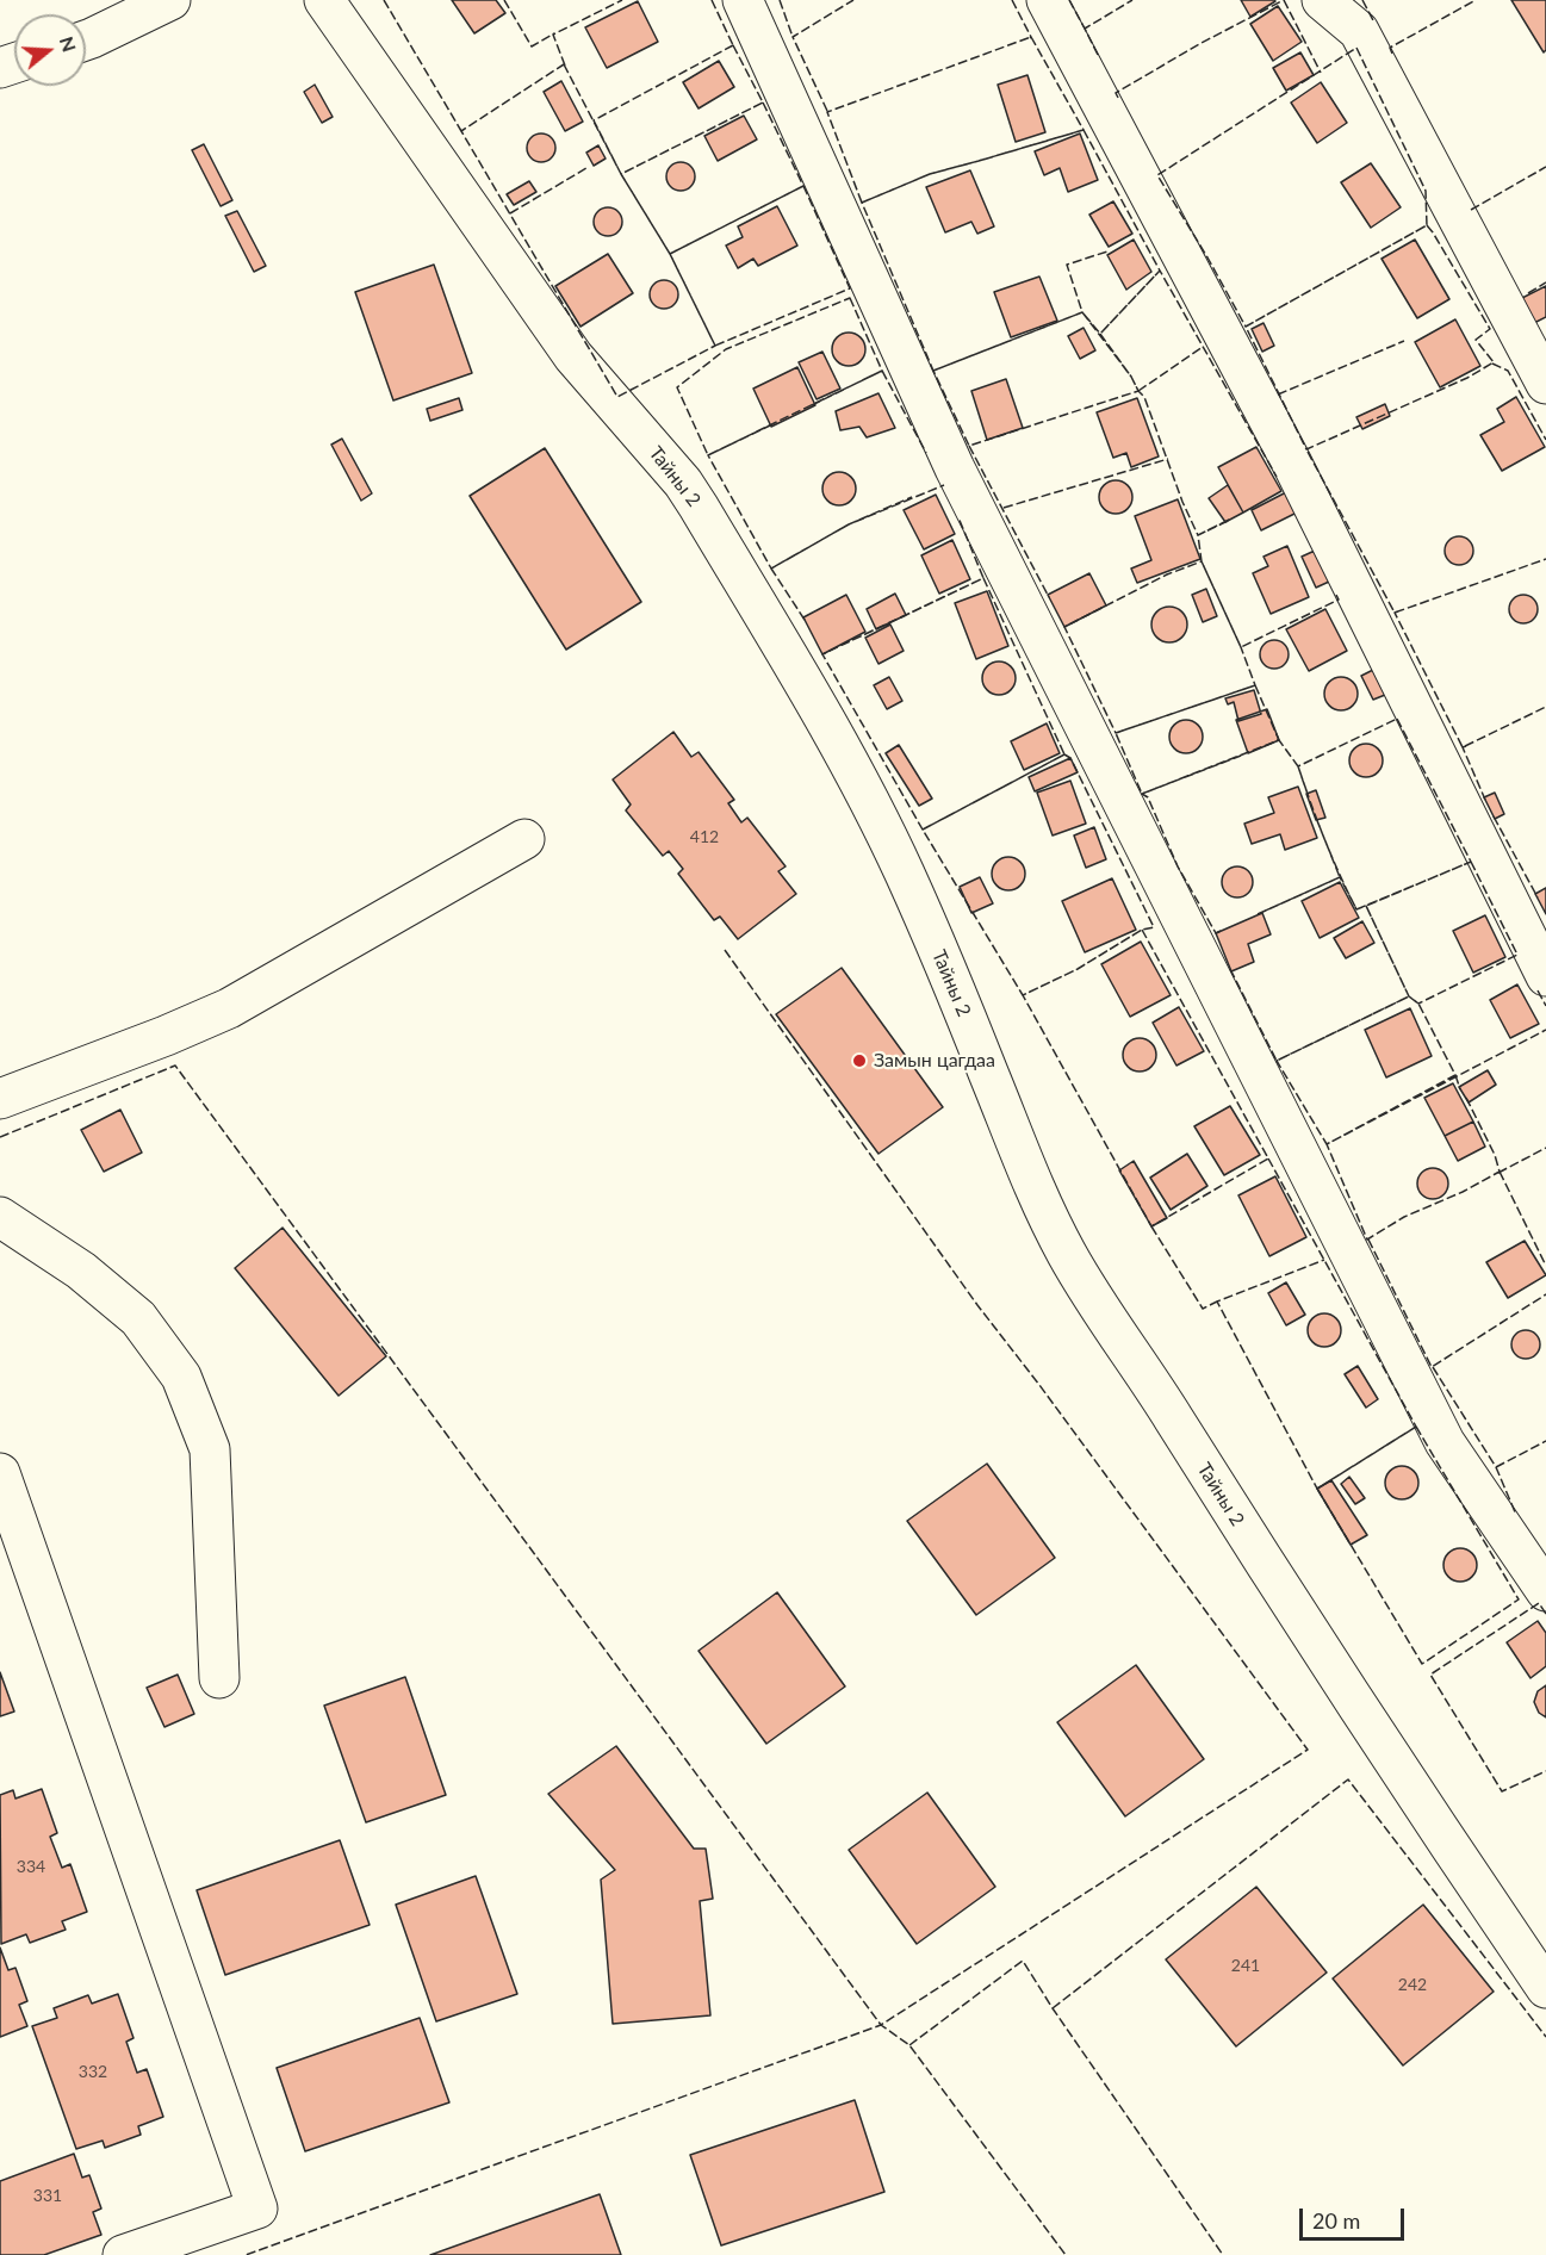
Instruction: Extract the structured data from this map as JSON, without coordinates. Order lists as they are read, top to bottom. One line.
{"streets":{"street":["Тайны 2"]},"places":["Замын цагдаа"],"house_numbers":["412","334","241","242","332","331"],"scale_bar":"20 m","north":"right"}
